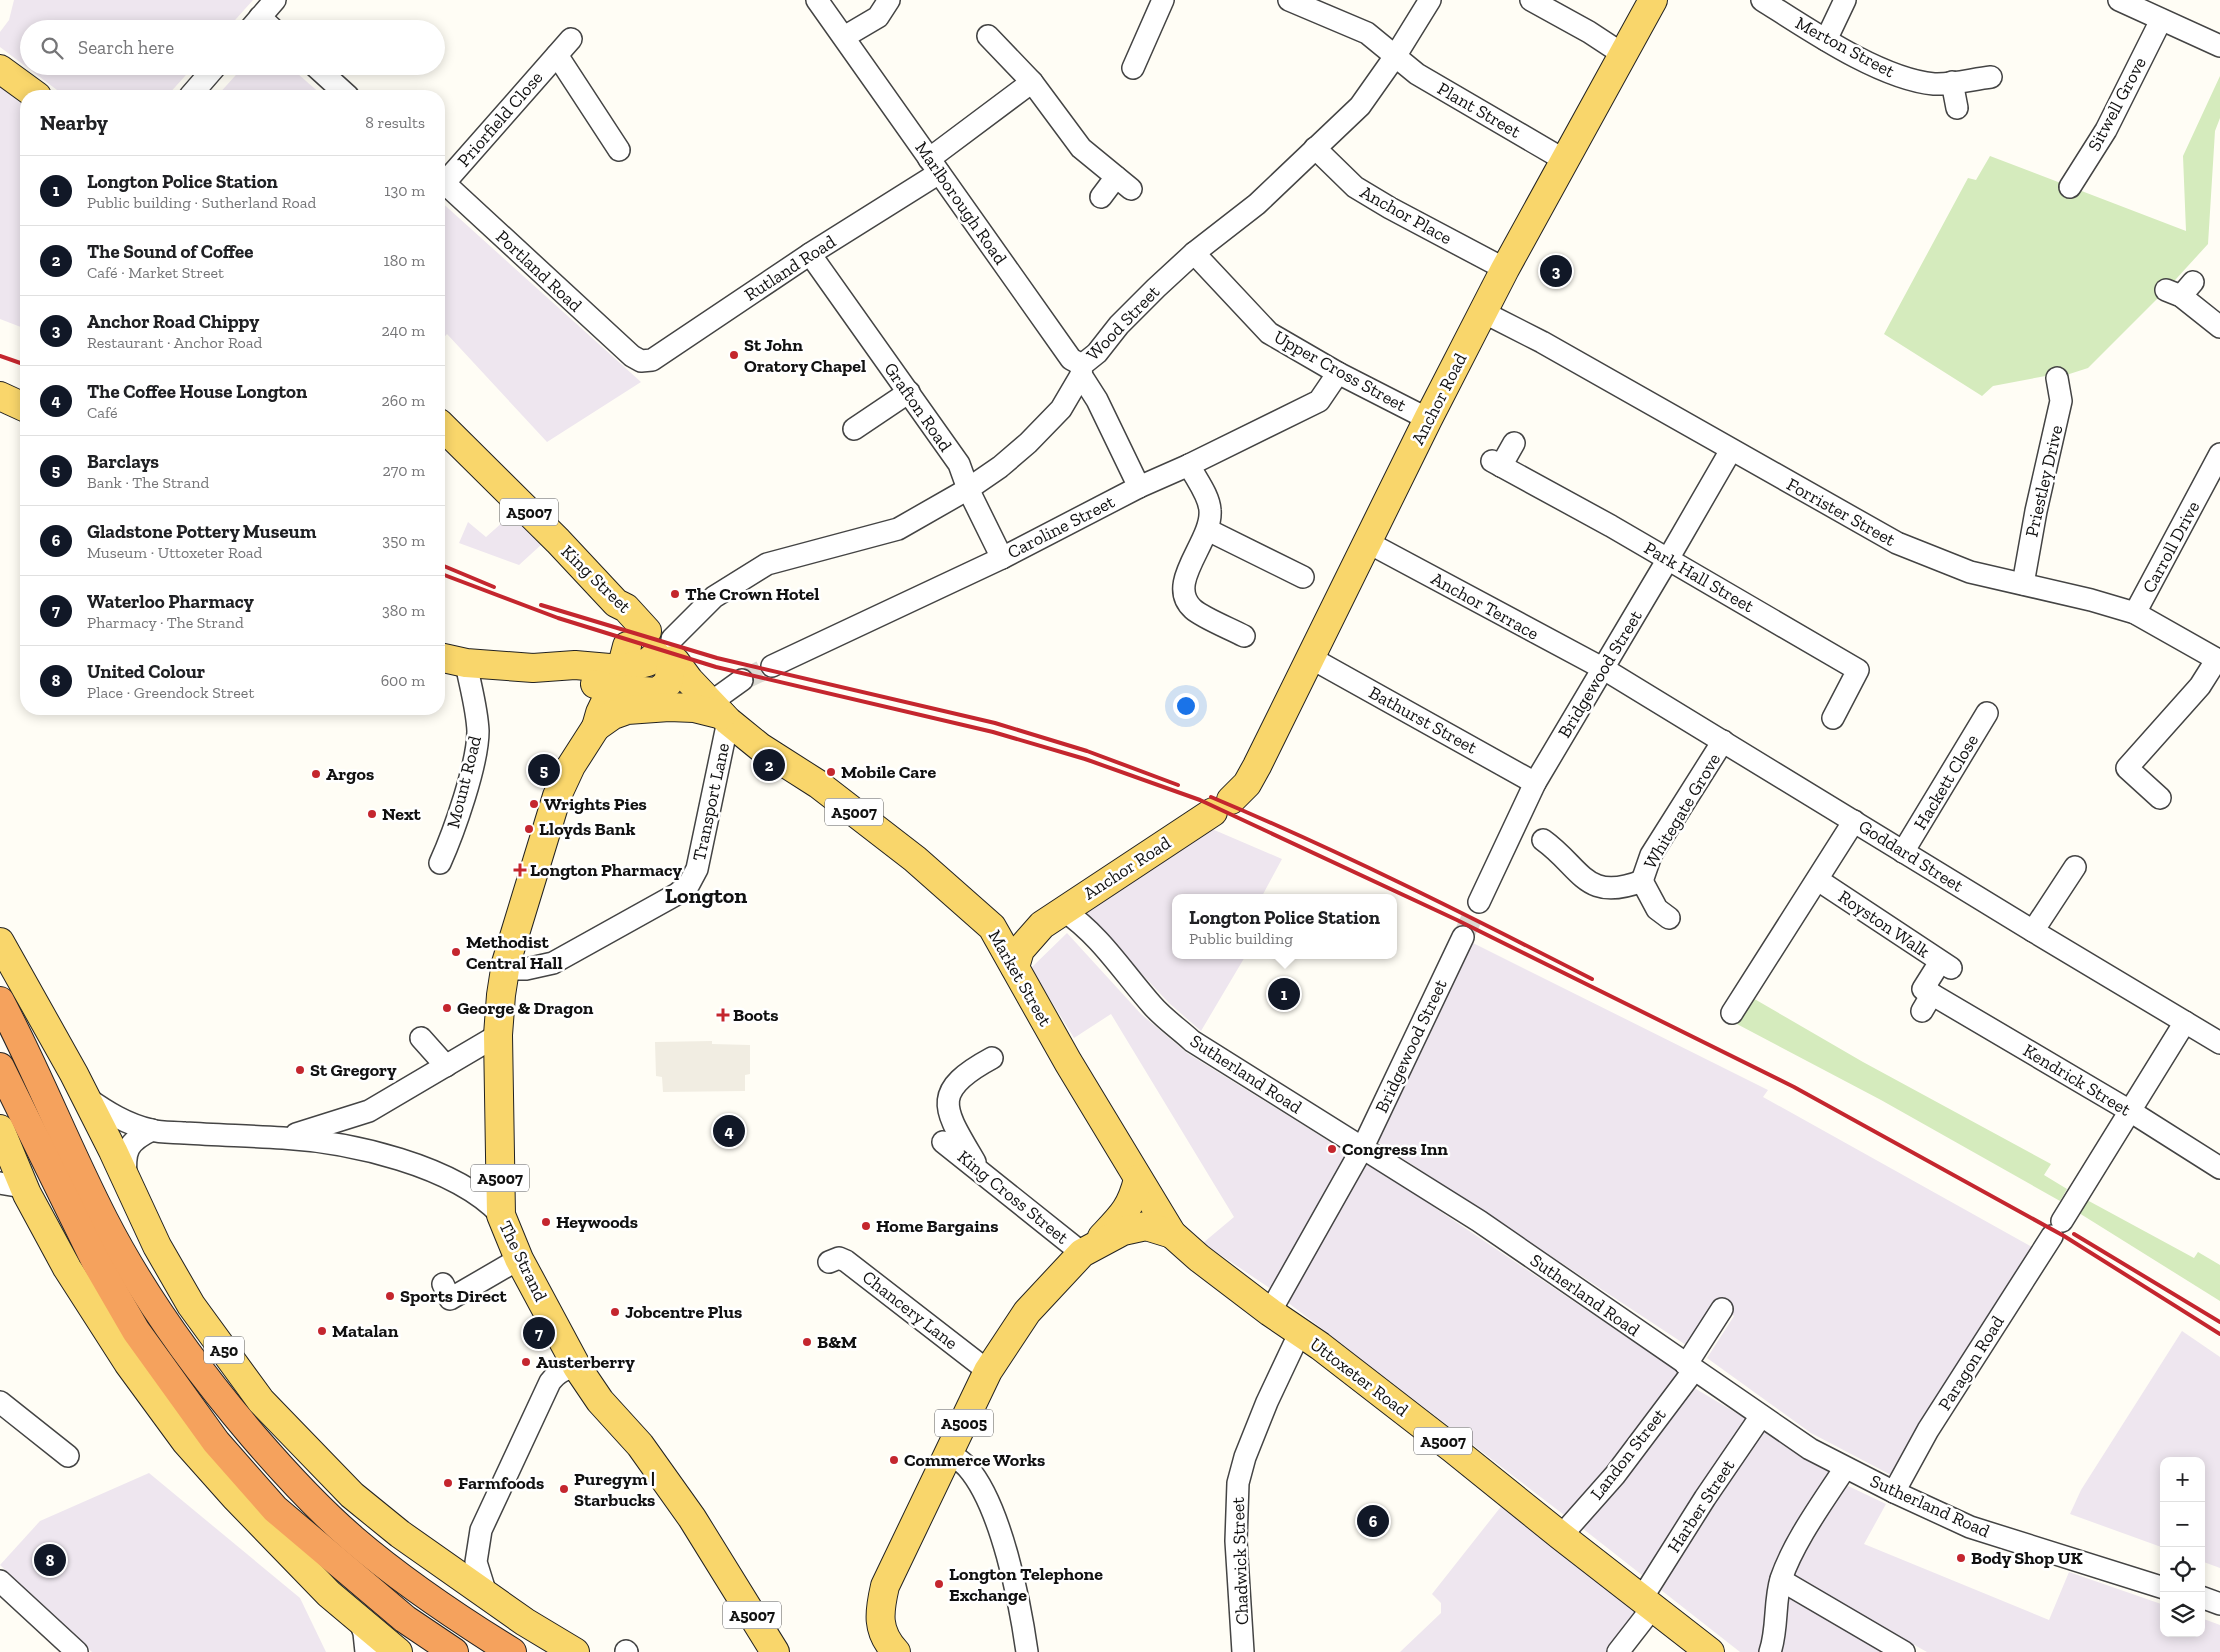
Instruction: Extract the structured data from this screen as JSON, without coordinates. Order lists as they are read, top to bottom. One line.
{"streets":{"highway":["A50"],"main road":["Anchor Road","A5007","King Street","Market Street","The Strand","Uttoxeter Road","A5005"],"street":["Merton Street","Sitwell Grove","Plant Street","Priorfield Close","Marlborough Road","Anchor Place","Rutland Road","Portland Road","Wood Street","Upper Cross Street","Grafton Road","Priestley Drive","Forrister Street","Caroline Street","Carroll Drive","Park Hall Street","Anchor Terrace","Bridgewood Street","Bathurst Street","Mount Road","Hackett Close","Transport Lane","Whitegate Grove","Goddard Street","Royston Walk","Sutherland Road","Kendrick Street","King Cross Street","Chancery Lane","Paragon Road","Landon Street","Harber Street","Chadwick Street"]},"crossings":[["Plant Street","Wood Street"],["Plant Street","Anchor Road"],["Marlborough Road","Rutland Road"],["Marlborough Road","Wood Street"],["Marlborough Road","Caroline Street"],["Anchor Place","Wood Street"],["Anchor Place","Anchor Road"],["Rutland Road","Portland Road"],["Rutland Road","Grafton Road"],["Wood Street","Upper Cross Street"],["Wood Street","Grafton Road"],["Wood Street","A5007"],["Wood Street","King Street"],["Upper Cross Street","Anchor Road"],["Upper Cross Street","Caroline Street"],["Anchor Road","Forrister Street"],["Anchor Road","Anchor Terrace"],["Anchor Road","Bathurst Street"],["Anchor Road","Market Street"],["Anchor Road","Sutherland Road"],["Grafton Road","Caroline Street"],["Priestley Drive","Forrister Street"],["A5007","King Street"],["A5007","Transport Lane"],["A5007","Market Street"],["A5007","The Strand"],["Forrister Street","Carroll Drive"],["Forrister Street","Bridgewood Street"],["Park Hall Street","Bridgewood Street"],["Anchor Terrace","Bridgewood Street"],["Anchor Terrace","Goddard Street"],["Bridgewood Street","Bathurst Street"],["Bridgewood Street","Goddard Street"],["Bridgewood Street","Sutherland Road"],["Bridgewood Street","Uttoxeter Road"],["Hackett Close","Goddard Street"],["Transport Lane","Market Street"],["Transport Lane","The Strand"],["Whitegate Grove","Goddard Street"],["Goddard Street","Royston Walk"],["Goddard Street","Paragon Road"],["Royston Walk","Kendrick Street"],["Market Street","Uttoxeter Road"],["Market Street","A5005"],["Sutherland Road","Paragon Road"],["Sutherland Road","Landon Street"],["Sutherland Road","Harber Street"],["Kendrick Street","Paragon Road"],["King Cross Street","A5005"],["Chancery Lane","A5005"],["Uttoxeter Road","A5005"],["Uttoxeter Road","Landon Street"],["Uttoxeter Road","Harber Street"],["Uttoxeter Road","Chadwick Street"]],"districts":["Longton"],"places":{"other":["St John Oratory Chapel","The Crown Hotel","Mobile Care","Argos","Wrights Pies","Next","Lloyds Bank","Methodist Central Hall","George & Dragon","St Gregory","Congress Inn","Heywoods","Home Bargains","Sports Direct","Jobcentre Plus","Matalan","B&M","Austerberry","Commerce Works","Farmfoods","Puregym | Starbucks","Body Shop UK","Longton Telephone Exchange"],"health":["Longton Pharmacy","Boots"]},"page":{"search":"Search here","heading":["Nearby","8 results"],"list":[{"mark":"1","name":"Longton Police Station","note":"Public building · Sutherland Road","value":"130 m"},{"mark":"2","name":"The Sound of Coffee","note":"Café · Market Street","value":"180 m"},{"mark":"3","name":"Anchor Road Chippy","note":"Restaurant · Anchor Road","value":"240 m"},{"mark":"4","name":"The Coffee House Longton","note":"Café","value":"260 m"},{"mark":"5","name":"Barclays","note":"Bank · The Strand","value":"270 m"},{"mark":"6","name":"Gladstone Pottery Museum","note":"Museum · Uttoxeter Road","value":"350 m"},{"mark":"7","name":"Waterloo Pharmacy","note":"Pharmacy · The Strand","value":"380 m"},{"mark":"8","name":"United Colour","note":"Place · Greendock Street","value":"600 m"}],"pins":["3","2","5","1","4","7","6","8"],"popup":["Longton Police Station","Public building"],"map_buttons":["+","−"]}}
